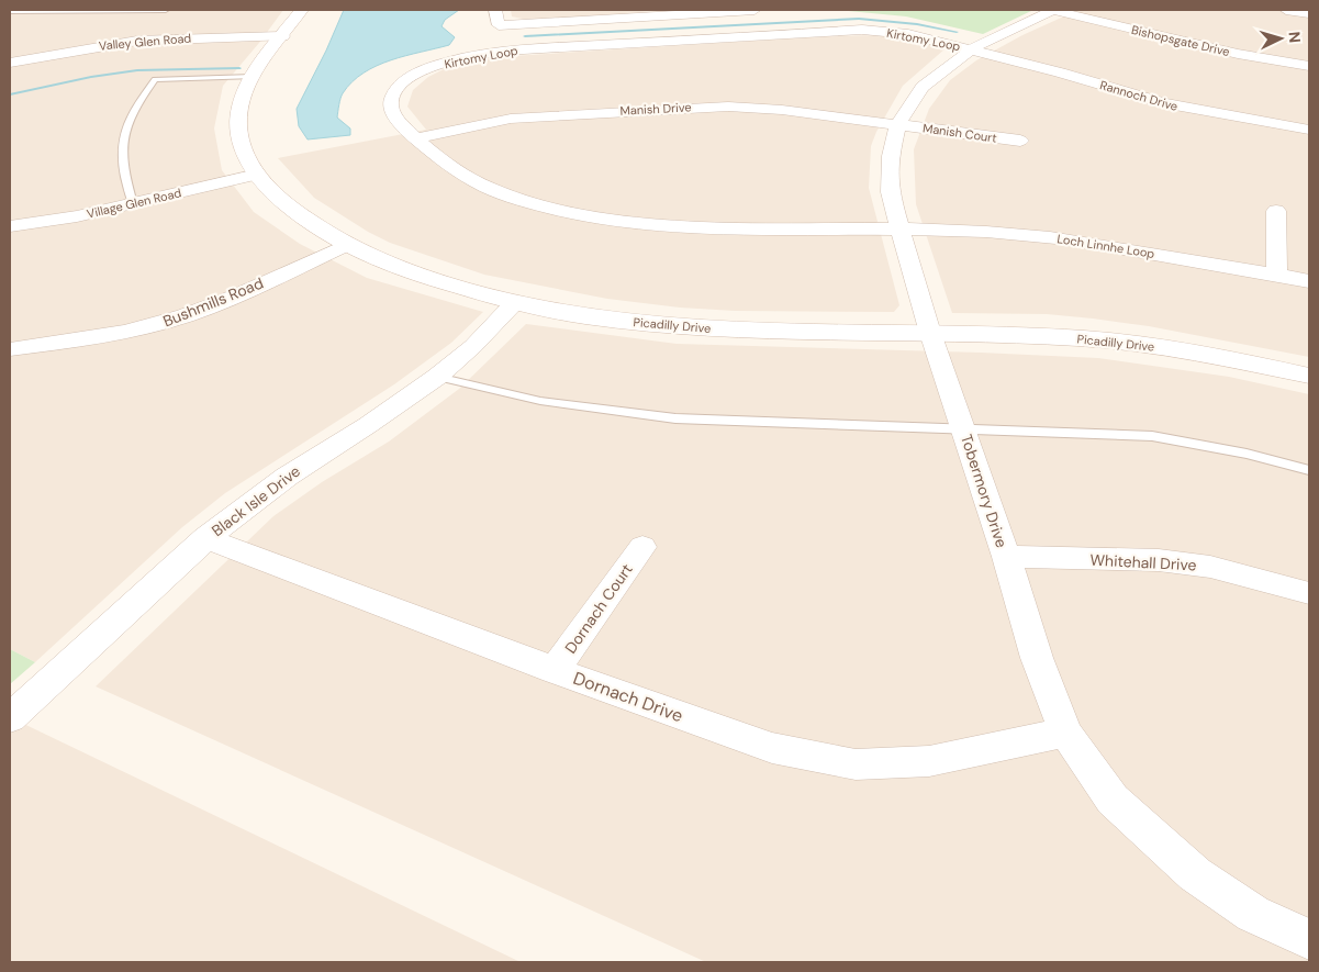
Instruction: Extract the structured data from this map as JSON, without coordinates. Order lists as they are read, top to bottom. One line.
{"streets":{"street":["Kirtomy Loop","Bishopsgate Drive","Valley Glen Road","Rannoch Drive","Manish Drive","Manish Court","Village Glen Road","Loch Linnhe Loop","Bushmills Road","Picadilly Drive","Tobermory Drive","Black Isle Drive","Whitehall Drive","Dornach Court","Dornach Drive"]},"crossings":[["Kirtomy Loop","Rannoch Drive"],["Kirtomy Loop","Manish Drive"],["Kirtomy Loop","Loch Linnhe Loop"],["Kirtomy Loop","Tobermory Drive"],["Bishopsgate Drive","Tobermory Drive"],["Valley Glen Road","Picadilly Drive"],["Rannoch Drive","Tobermory Drive"],["Manish Drive","Manish Court"],["Manish Drive","Tobermory Drive"],["Manish Court","Tobermory Drive"],["Village Glen Road","Picadilly Drive"],["Loch Linnhe Loop","Tobermory Drive"],["Bushmills Road","Picadilly Drive"],["Picadilly Drive","Tobermory Drive"],["Picadilly Drive","Black Isle Drive"],["Tobermory Drive","Whitehall Drive"],["Tobermory Drive","Dornach Drive"],["Black Isle Drive","Dornach Drive"],["Dornach Court","Dornach Drive"]],"north":"right"}
